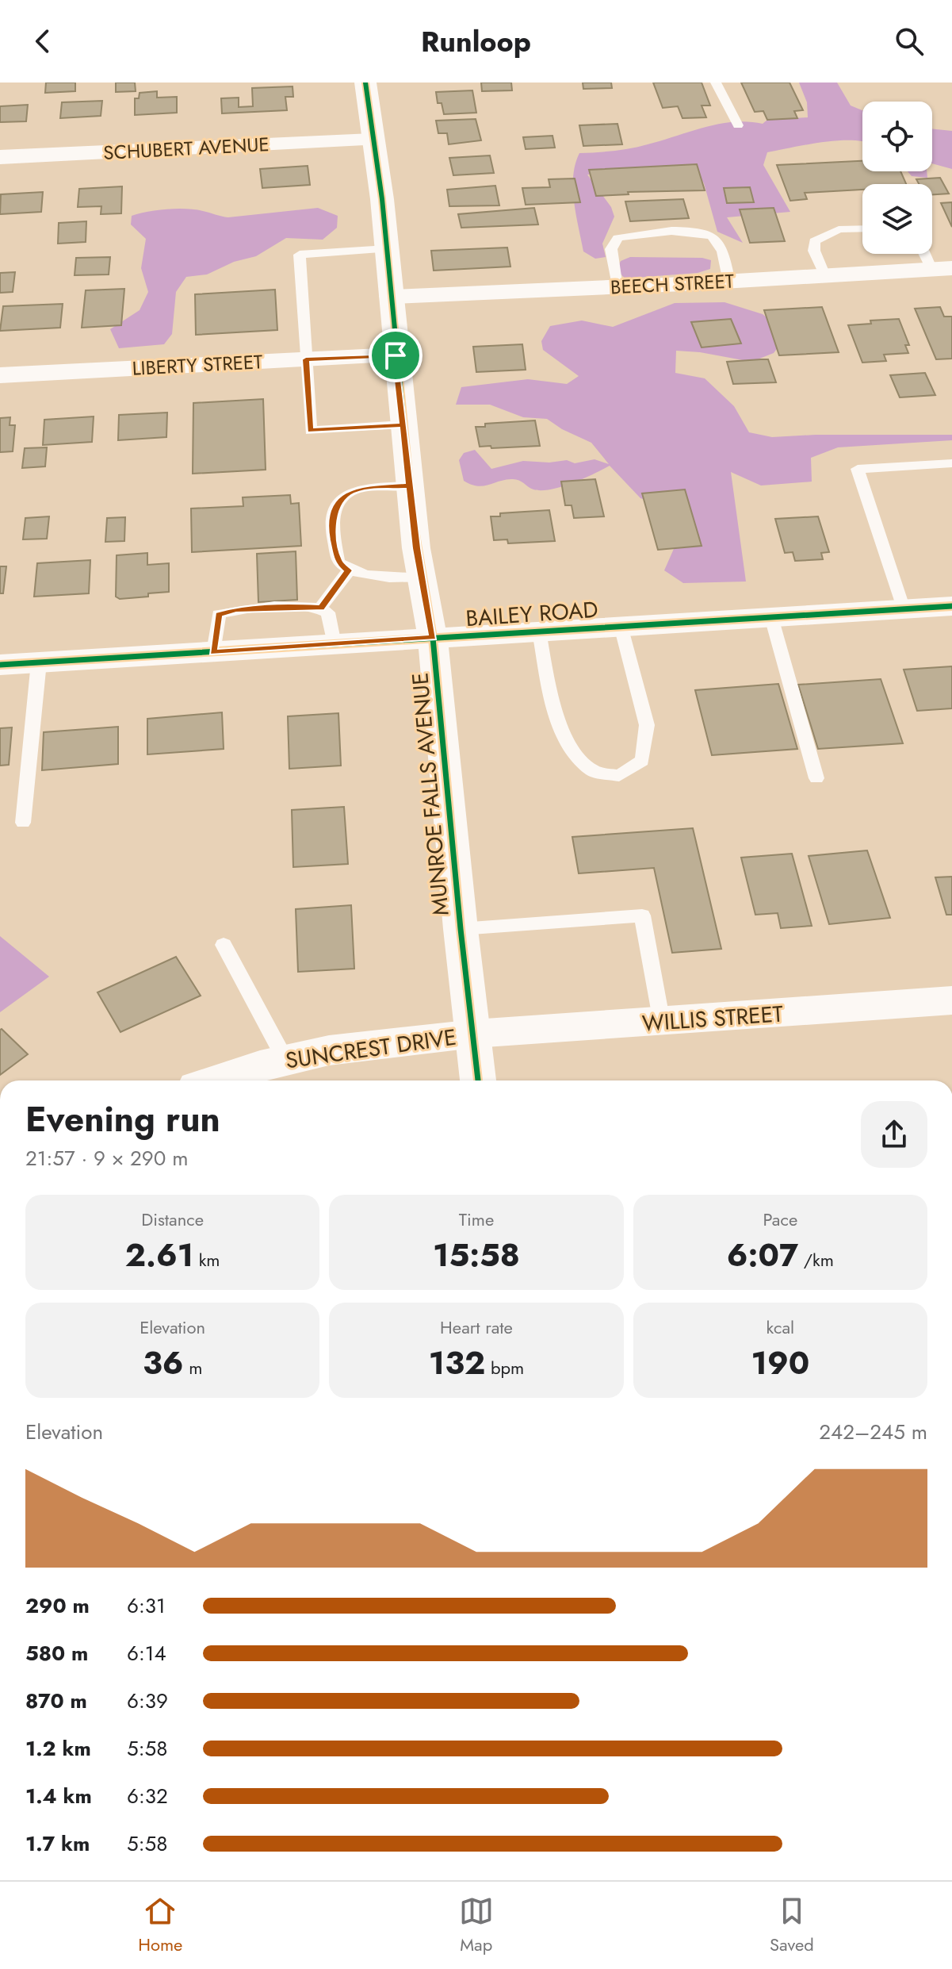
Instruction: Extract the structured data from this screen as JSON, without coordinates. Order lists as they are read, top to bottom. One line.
{"streets":{"street":["SCHUBERT AVENUE","BEECH STREET","LIBERTY STREET","BAILEY ROAD","MUNROE FALLS AVENUE","WILLIS STREET","SUNCREST DRIVE"]},"crossings":[["SCHUBERT AVENUE","MUNROE FALLS AVENUE"],["BEECH STREET","MUNROE FALLS AVENUE"],["LIBERTY STREET","MUNROE FALLS AVENUE"],["BAILEY ROAD","MUNROE FALLS AVENUE"],["MUNROE FALLS AVENUE","WILLIS STREET"],["MUNROE FALLS AVENUE","SUNCREST DRIVE"],["WILLIS STREET","SUNCREST DRIVE"]],"page":{"header":"Runloop","heading":["Evening run","21:57 · 9 × 290 m"],"stats":[["Distance","2.61 km"],["Time","15:58"],["Pace","6:07 /km"],["Elevation","36 m"],["Heart rate","132 bpm"],["kcal","190"]],"chart":["Elevation","242–245 m"],"list":[{"name":"290 m","note":"6:31"},{"name":"580 m","note":"6:14"},{"name":"870 m","note":"6:39"},{"name":"1.2 km","note":"5:58"},{"name":"1.4 km","note":"6:32"},{"name":"1.7 km","note":"5:58"}],"tabs":["Home","Map","Saved"]}}
